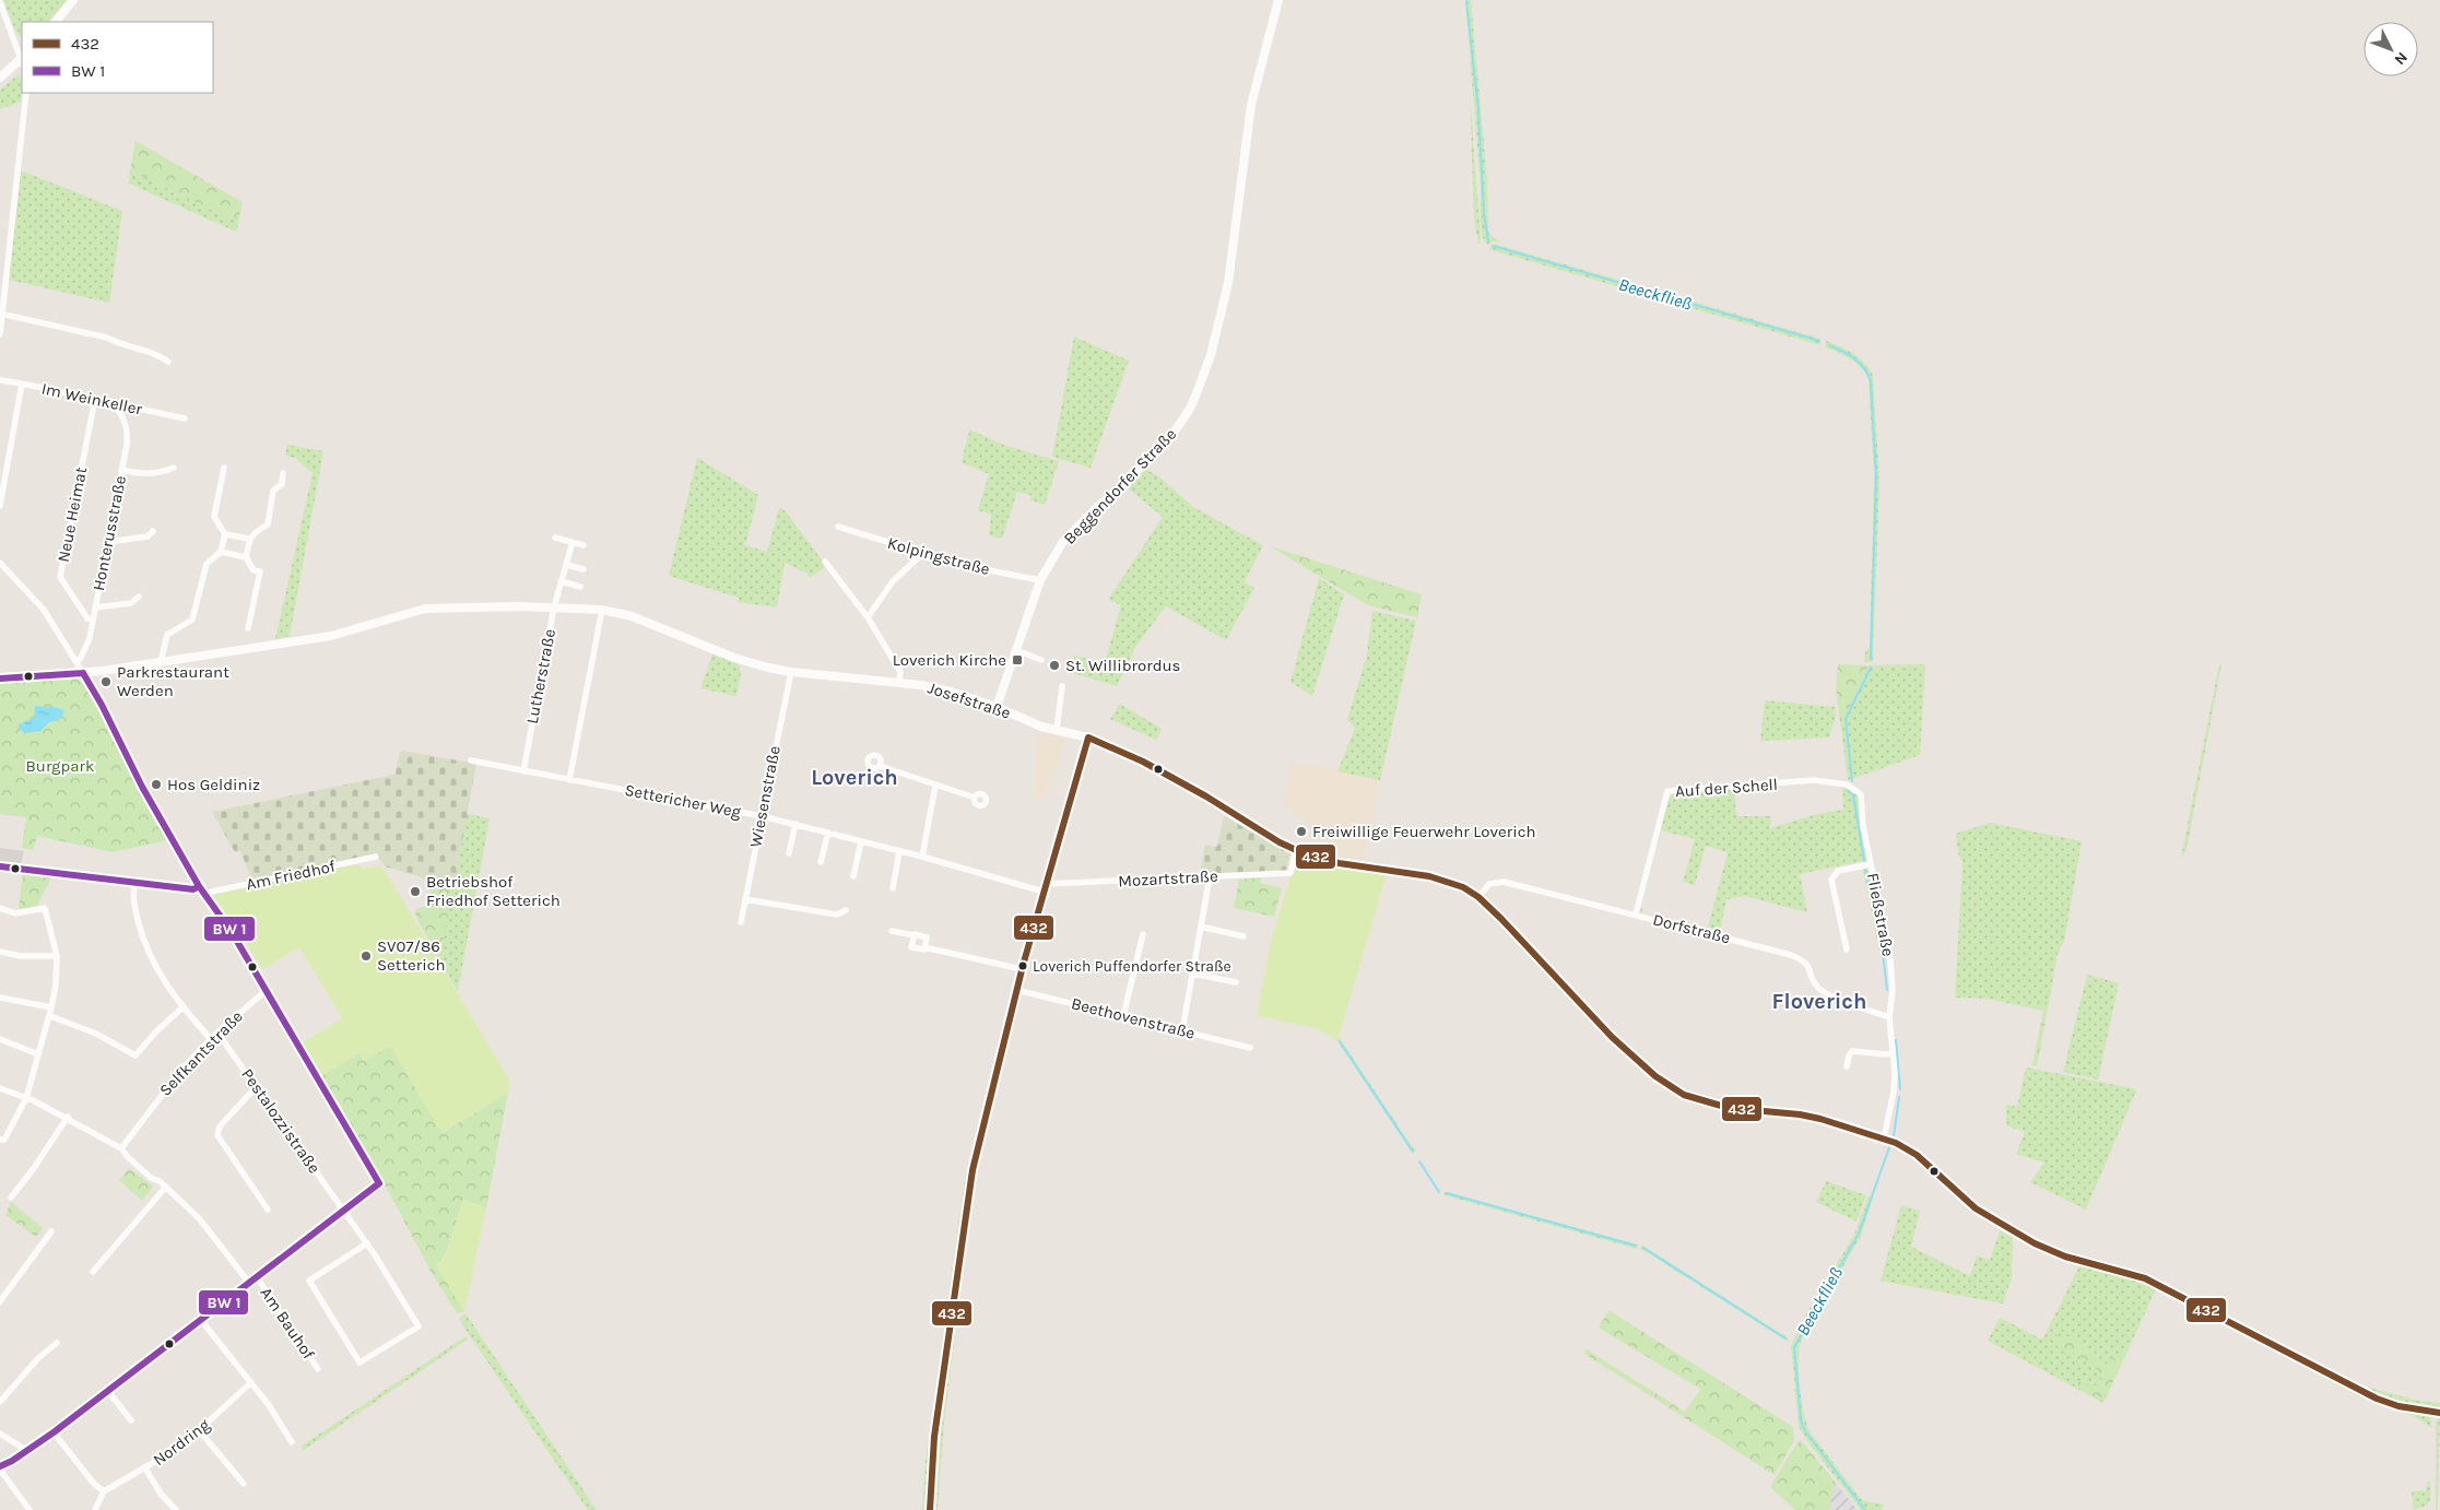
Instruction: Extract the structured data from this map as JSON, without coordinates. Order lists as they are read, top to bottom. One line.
{"streets":{"street":["Im Weinkeller","Beggendorfer Straße","Neue Heimat","Honterusstraße","Kolpingstraße","Lutherstraße","Josefstraße","Auf der Schell","Wiesenstraße","Settericher Weg","Am Friedhof","Mozartstraße","Fließstraße","Dorfstraße","Beethovenstraße","Selfkantstraße","Pestalozzistraße","Am Bauhof","Nordring"]},"crossings":[["Im Weinkeller","Neue Heimat"],["Im Weinkeller","Honterusstraße"],["Beggendorfer Straße","Kolpingstraße"],["Beggendorfer Straße","Josefstraße"],["Neue Heimat","Honterusstraße"],["Lutherstraße","Josefstraße"],["Lutherstraße","Settericher Weg"],["Josefstraße","Wiesenstraße"],["Josefstraße","Mozartstraße"],["Josefstraße","Fließstraße"],["Josefstraße","Dorfstraße"],["Auf der Schell","Fließstraße"],["Auf der Schell","Dorfstraße"],["Wiesenstraße","Settericher Weg"],["Settericher Weg","Mozartstraße"],["Fließstraße","Dorfstraße"],["Selfkantstraße","Pestalozzistraße"]],"districts":["Loverich","Floverich"],"water":["Beeckfließ"],"parks":["Burgpark"],"places":{"transit":["Loverich Kirche"],"other":["St. Willibrordus","Parkrestaurant Werden","Hos Geldiniz","Freiwillige Feuerwehr Loverich","Betriebshof Friedhof Setterich","SV07/86 Setterich","Loverich Puffendorfer Straße"]},"lines":["transit line 432"],"legend":["432","BW 1"],"north":"bottom right"}
